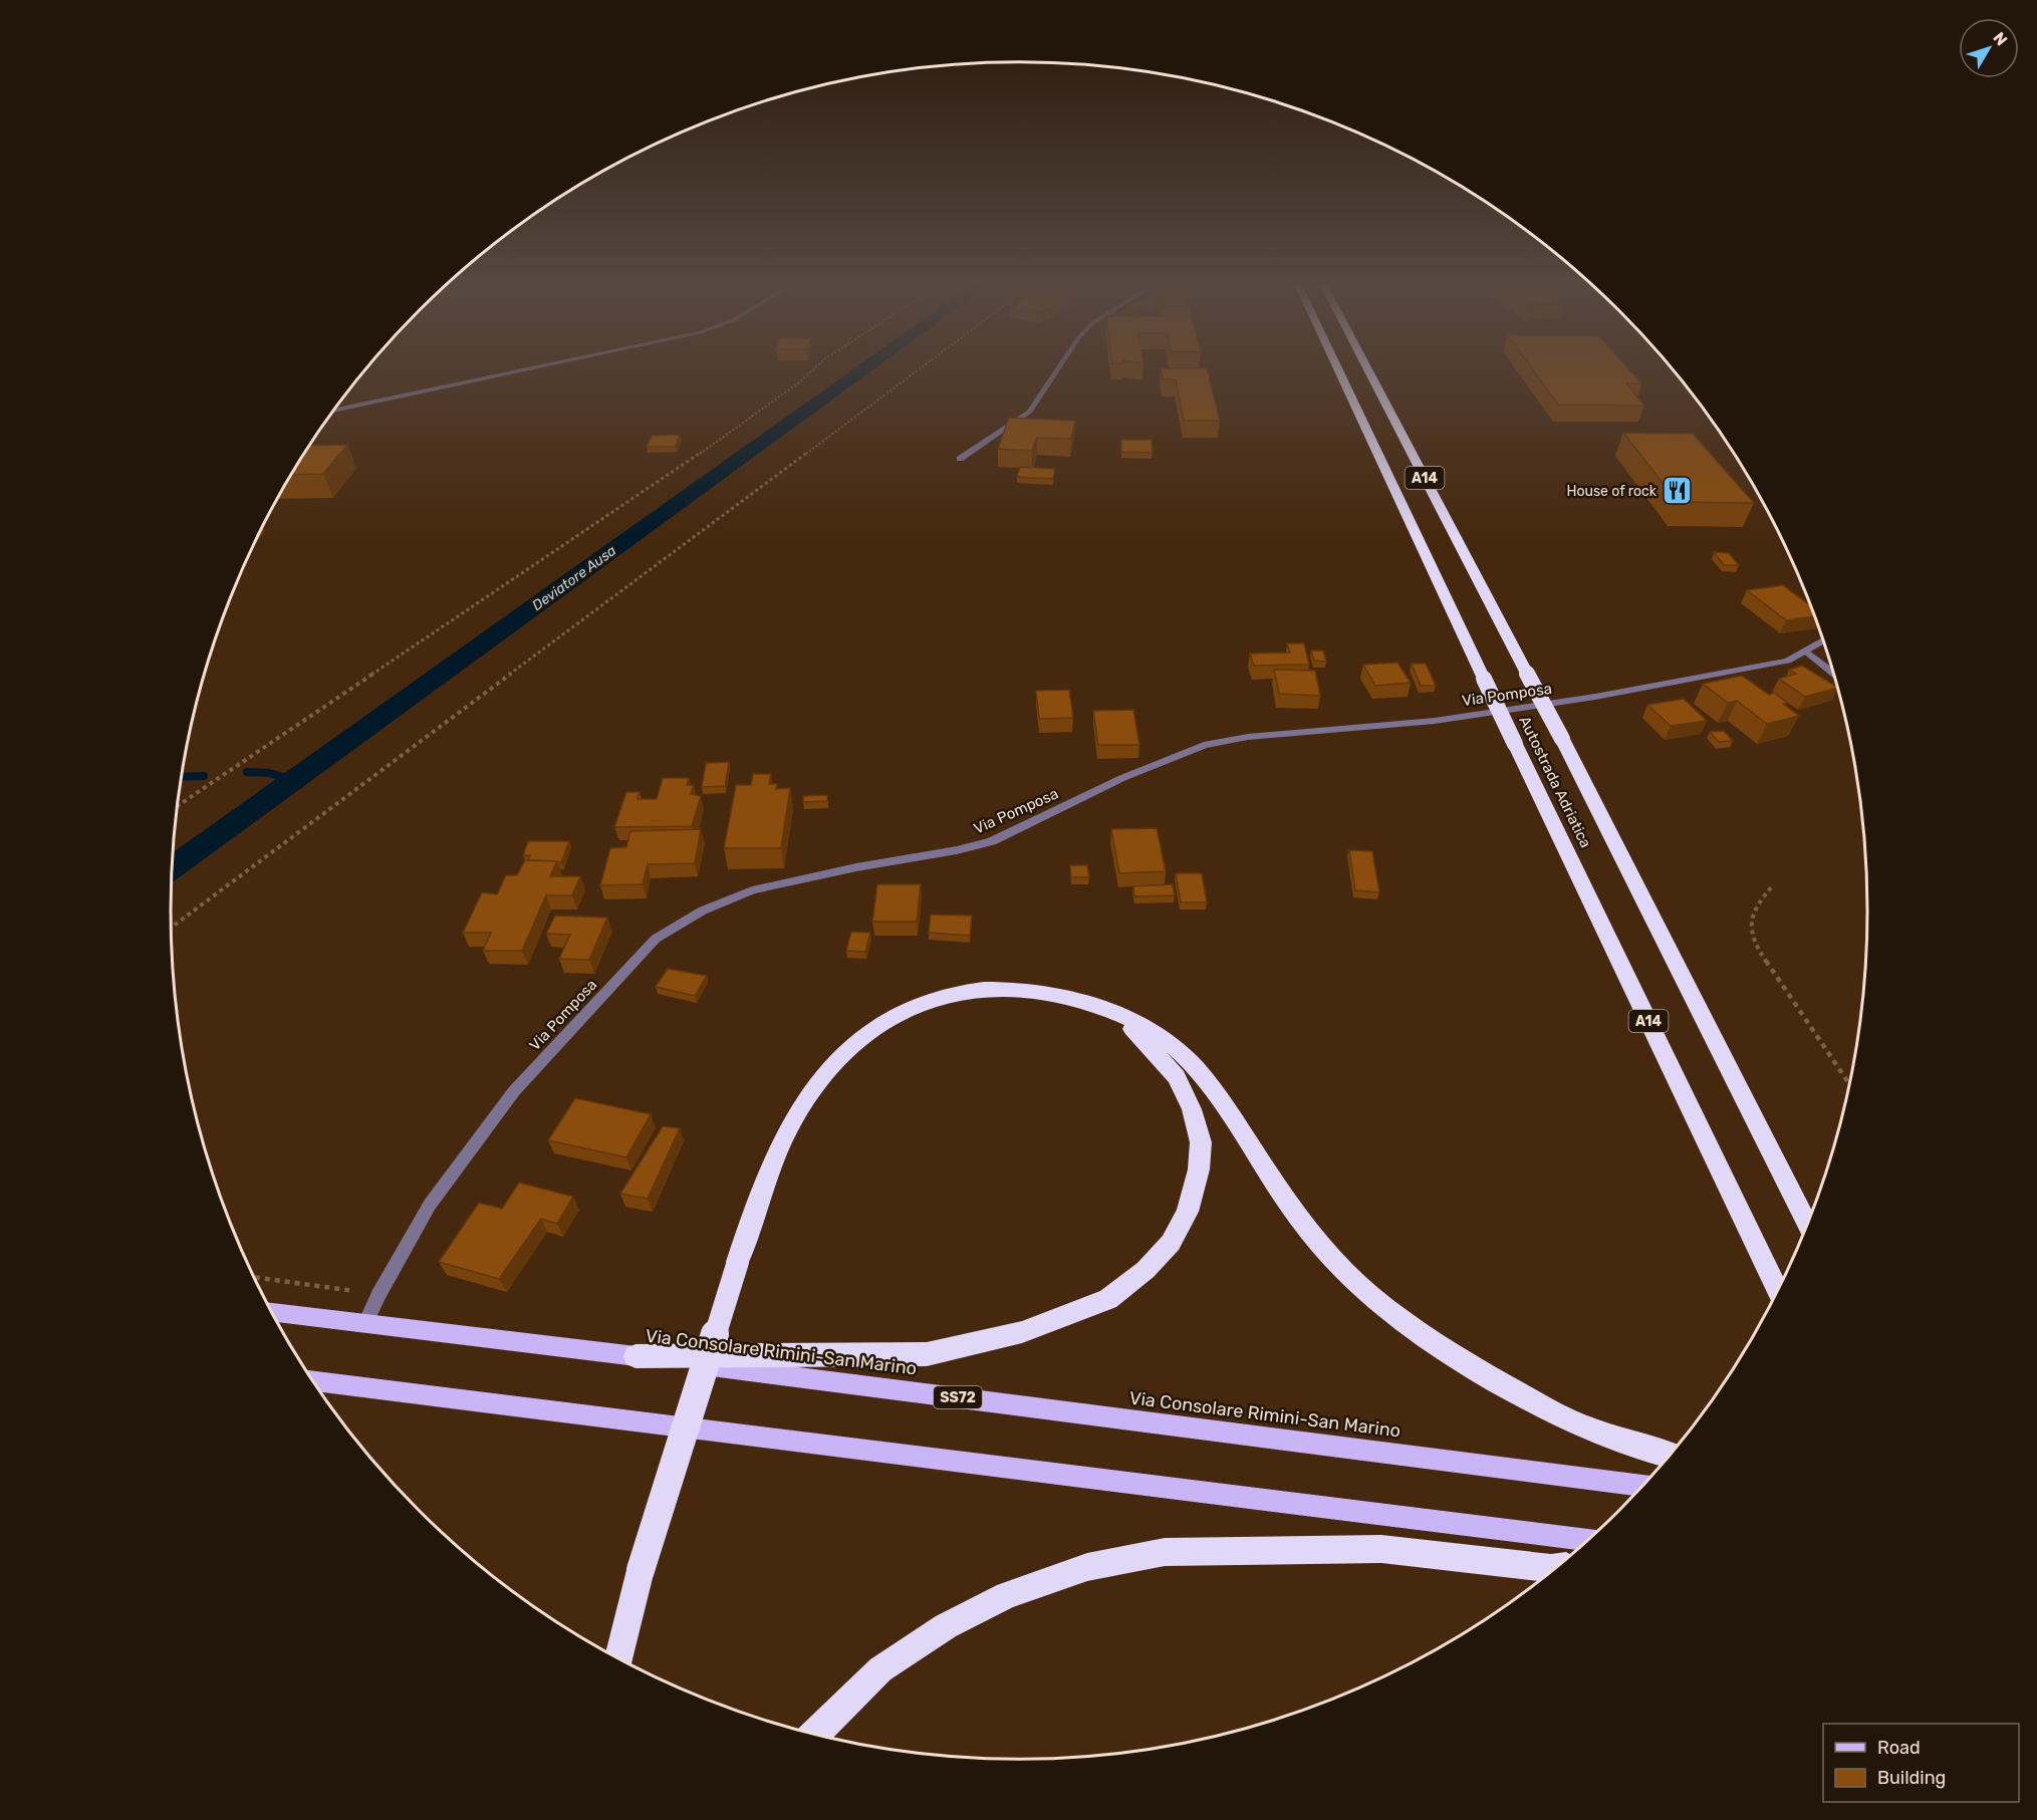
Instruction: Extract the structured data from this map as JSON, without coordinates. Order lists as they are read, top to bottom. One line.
{"streets":{"highway":["A14","Autostrada Adriatica"],"main road":["Via Consolare Rimini-San Marino","SS72"],"street":["Via Pomposa"]},"crossings":[["Via Pomposa","Via Consolare Rimini-San Marino"]],"water":["Deviatore Ausa"],"places":{"restaurant":["House of rock"]},"legend":["Road","Building"],"north":"top right"}
